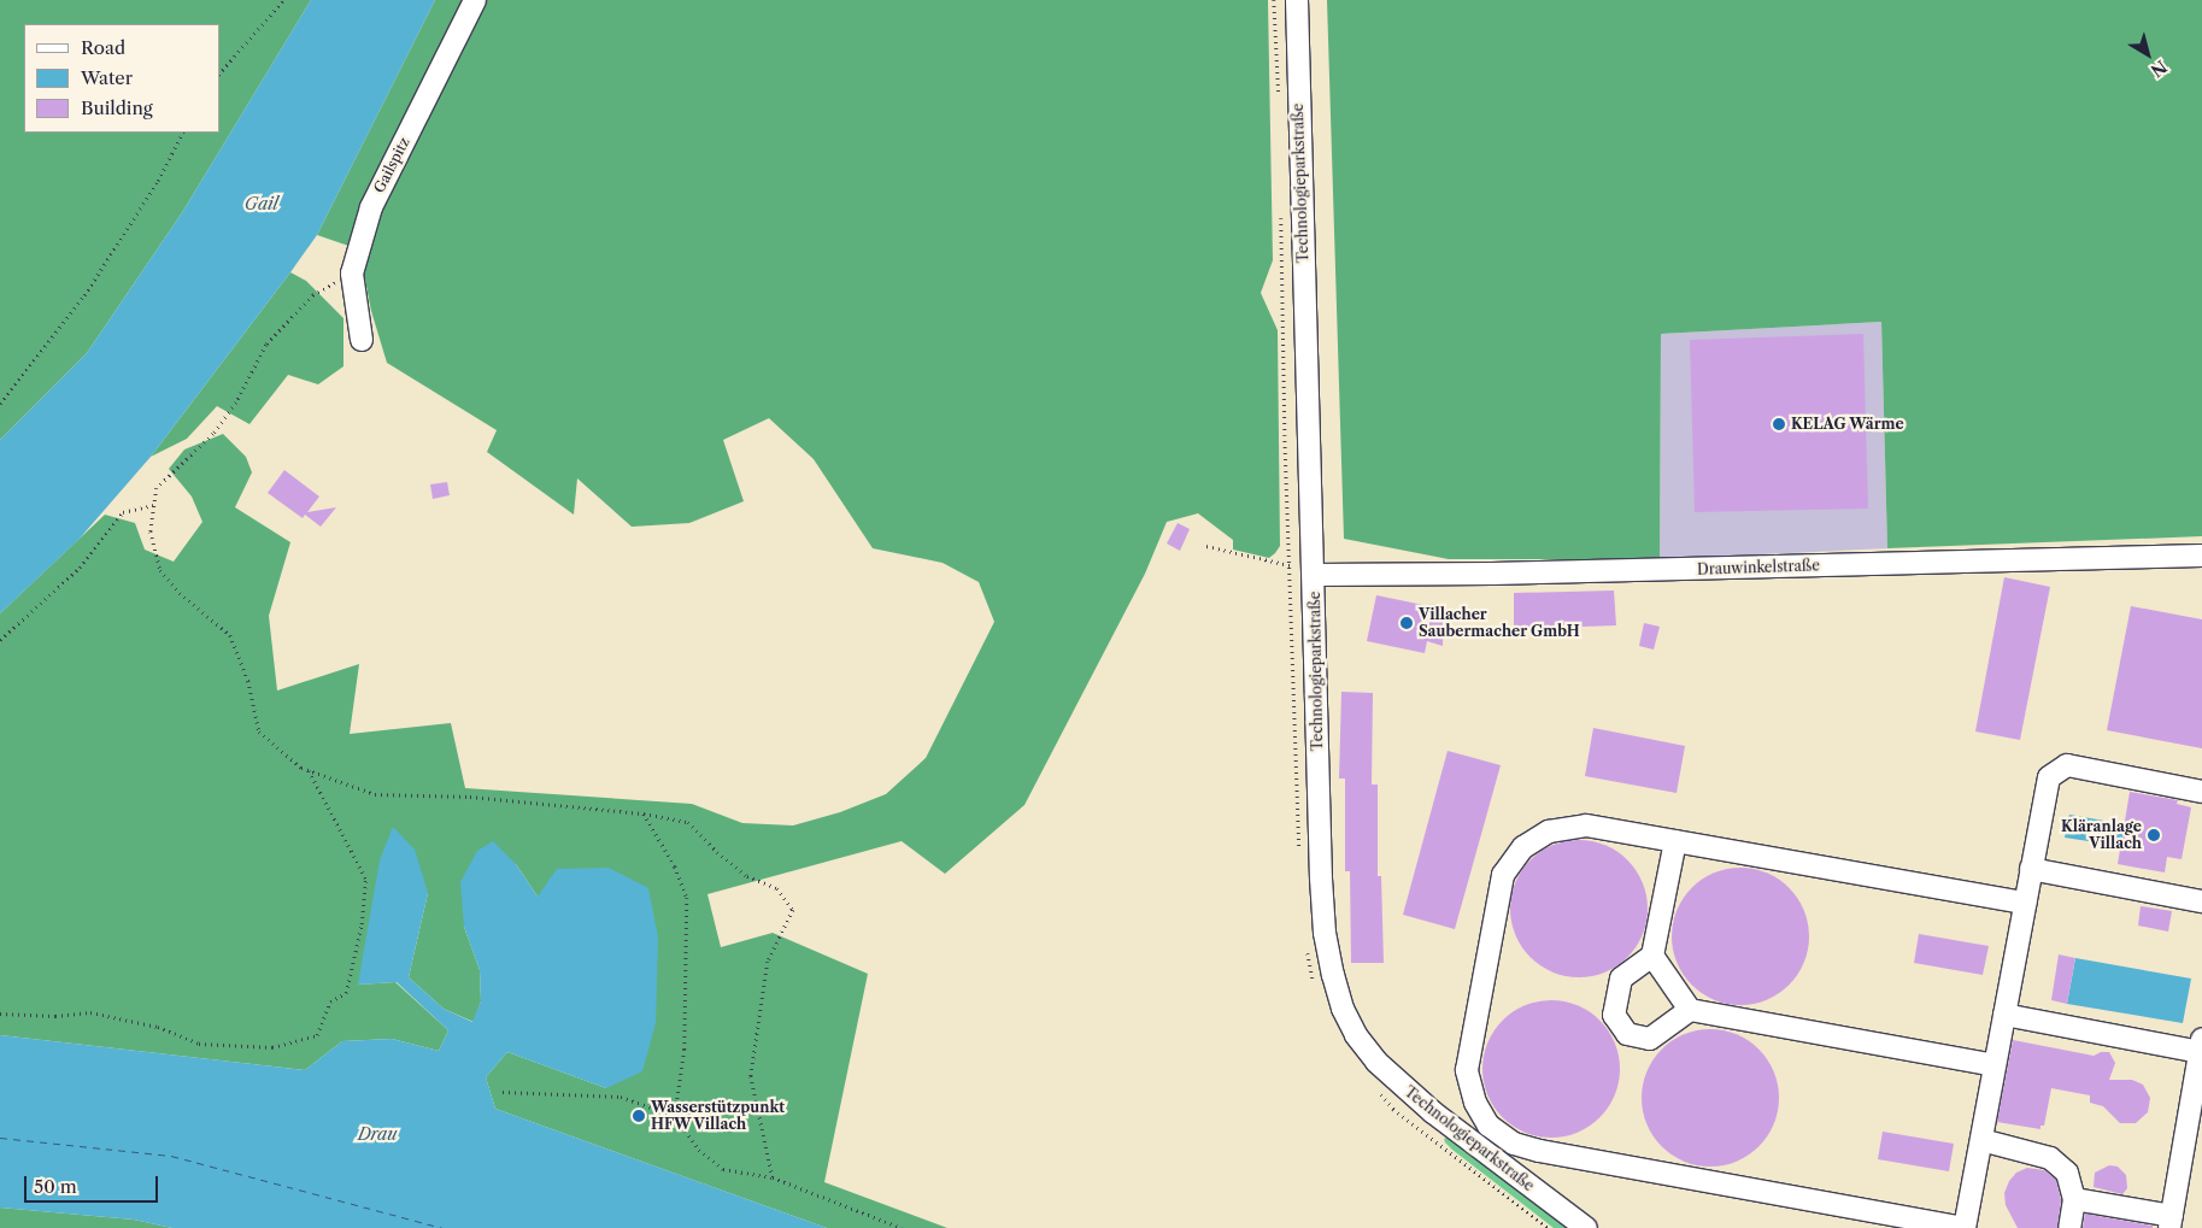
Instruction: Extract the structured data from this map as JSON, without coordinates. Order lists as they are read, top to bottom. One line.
{"streets":{"street":["Gailspitz","Technologieparkstraße","Drauwinkelstraße"]},"crossings":[["Technologieparkstraße","Drauwinkelstraße"]],"water":["Gail","Drau"],"places":["KELAG Wärme","Villacher Saubermacher GmbH","Kläranlage Villach","Wasserstützpunkt HFW Villach"],"legend":["Road","Water","Building"],"scale_bar":"50 m","north":"bottom right"}
